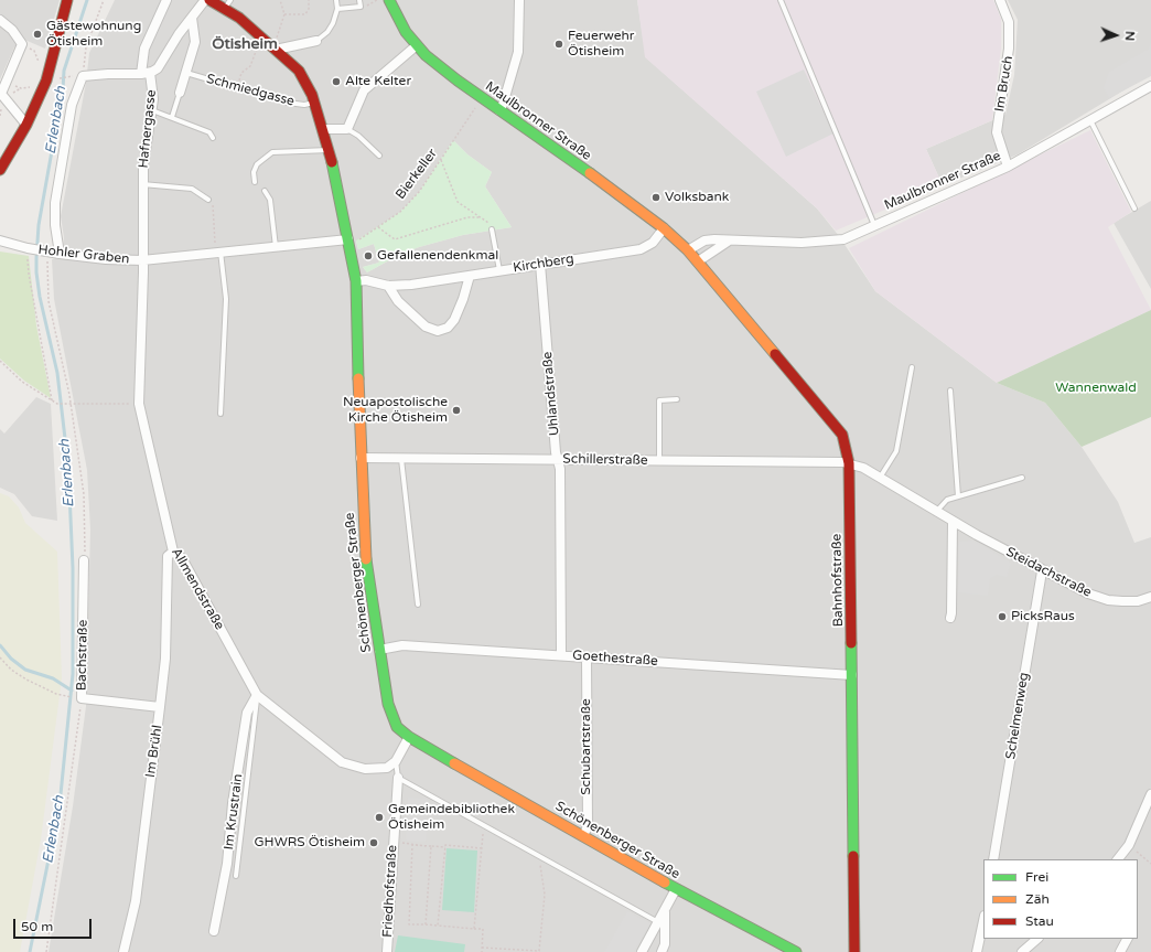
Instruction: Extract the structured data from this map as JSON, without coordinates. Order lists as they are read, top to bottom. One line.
{"streets":{"street":["Im Bruch","Maulbronner Straße","Hafnergasse","Hohler Graben","Kirchberg","Uhlandstraße","Schillerstraße","Steidachstraße","Bahnhofstraße","Schönenberger Straße","Allmendstraße","Bachstraße","Goethestraße","Schelmenweg","Schubartstraße","Im Brühl","Im Krustrain","Friedhofstraße"],"lane":["Schmiedgasse"],"path":["Bierkeller"]},"crossings":[["Im Bruch","Maulbronner Straße"],["Schmiedgasse","Schönenberger Straße"],["Maulbronner Straße","Bierkeller"],["Maulbronner Straße","Kirchberg"],["Maulbronner Straße","Bahnhofstraße"],["Hafnergasse","Hohler Graben"],["Hafnergasse","Allmendstraße"],["Bierkeller","Hohler Graben"],["Bierkeller","Schönenberger Straße"],["Hohler Graben","Schönenberger Straße"],["Hohler Graben","Allmendstraße"],["Kirchberg","Uhlandstraße"],["Kirchberg","Schönenberger Straße"],["Uhlandstraße","Schillerstraße"],["Uhlandstraße","Goethestraße"],["Schillerstraße","Steidachstraße"],["Schillerstraße","Bahnhofstraße"],["Schillerstraße","Schönenberger Straße"],["Steidachstraße","Bahnhofstraße"],["Steidachstraße","Schelmenweg"],["Bahnhofstraße","Goethestraße"],["Schönenberger Straße","Goethestraße"],["Schönenberger Straße","Schubartstraße"],["Allmendstraße","Im Brühl"],["Allmendstraße","Im Krustrain"],["Bachstraße","Im Brühl"],["Goethestraße","Schubartstraße"]],"districts":["Ötisheim"],"water":["Erlenbach"],"parks":["Wannenwald"],"places":["Gästewohnung Ötisheim","Feuerwehr Ötisheim","Alte Kelter","Volksbank","Gefallenendenkmal","Neuapostolische Kirche Ötisheim","PicksRaus","Gemeindebibliothek Ötisheim","GHWRS Ötisheim"],"legend":["Frei","Zäh","Stau"],"scale_bar":"50 m","north":"right"}
